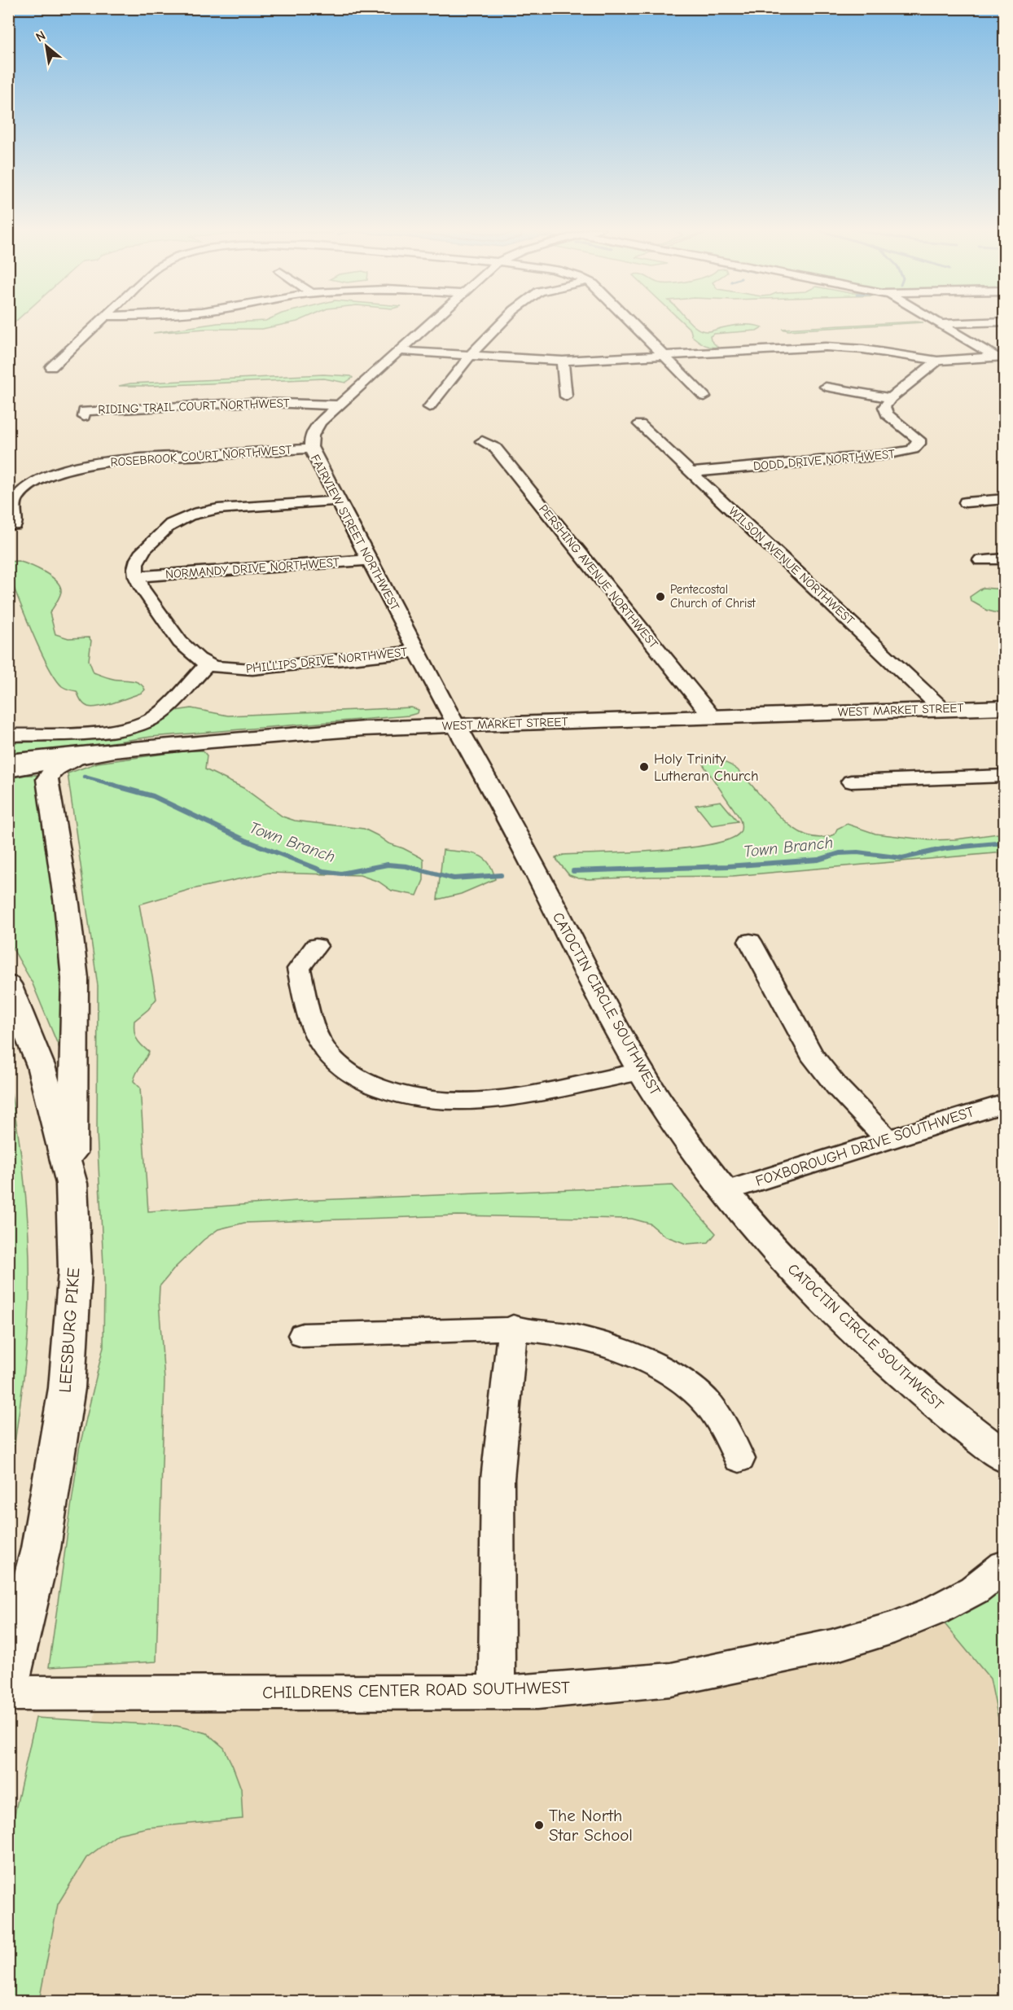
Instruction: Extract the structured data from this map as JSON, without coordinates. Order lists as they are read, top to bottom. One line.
{"streets":{"main road":["WEST MARKET STREET","CATOCTIN CIRCLE SOUTHWEST","LEESBURG PIKE"],"street":["RIDING TRAIL COURT NORTHWEST","ROSEBROOK COURT NORTHWEST","DODD DRIVE NORTHWEST","FAIRVIEW STREET NORTHWEST","WILSON AVENUE NORTHWEST","NORMANDY DRIVE NORTHWEST","PERSHING AVENUE NORTHWEST","PHILLIPS DRIVE NORTHWEST","FOXBOROUGH DRIVE SOUTHWEST","CHILDRENS CENTER ROAD SOUTHWEST"]},"crossings":[["RIDING TRAIL COURT NORTHWEST","FAIRVIEW STREET NORTHWEST"],["ROSEBROOK COURT NORTHWEST","FAIRVIEW STREET NORTHWEST"],["DODD DRIVE NORTHWEST","WILSON AVENUE NORTHWEST"],["FAIRVIEW STREET NORTHWEST","NORMANDY DRIVE NORTHWEST"],["FAIRVIEW STREET NORTHWEST","PHILLIPS DRIVE NORTHWEST"],["FAIRVIEW STREET NORTHWEST","WEST MARKET STREET"],["FAIRVIEW STREET NORTHWEST","CATOCTIN CIRCLE SOUTHWEST"],["WILSON AVENUE NORTHWEST","WEST MARKET STREET"],["NORMANDY DRIVE NORTHWEST","PHILLIPS DRIVE NORTHWEST"],["PERSHING AVENUE NORTHWEST","WEST MARKET STREET"],["WEST MARKET STREET","CATOCTIN CIRCLE SOUTHWEST"],["CATOCTIN CIRCLE SOUTHWEST","FOXBOROUGH DRIVE SOUTHWEST"]],"water":["Town Branch"],"places":["Pentecostal Church of Christ","Holy Trinity Lutheran Church","The North Star School"],"north":"top left"}
